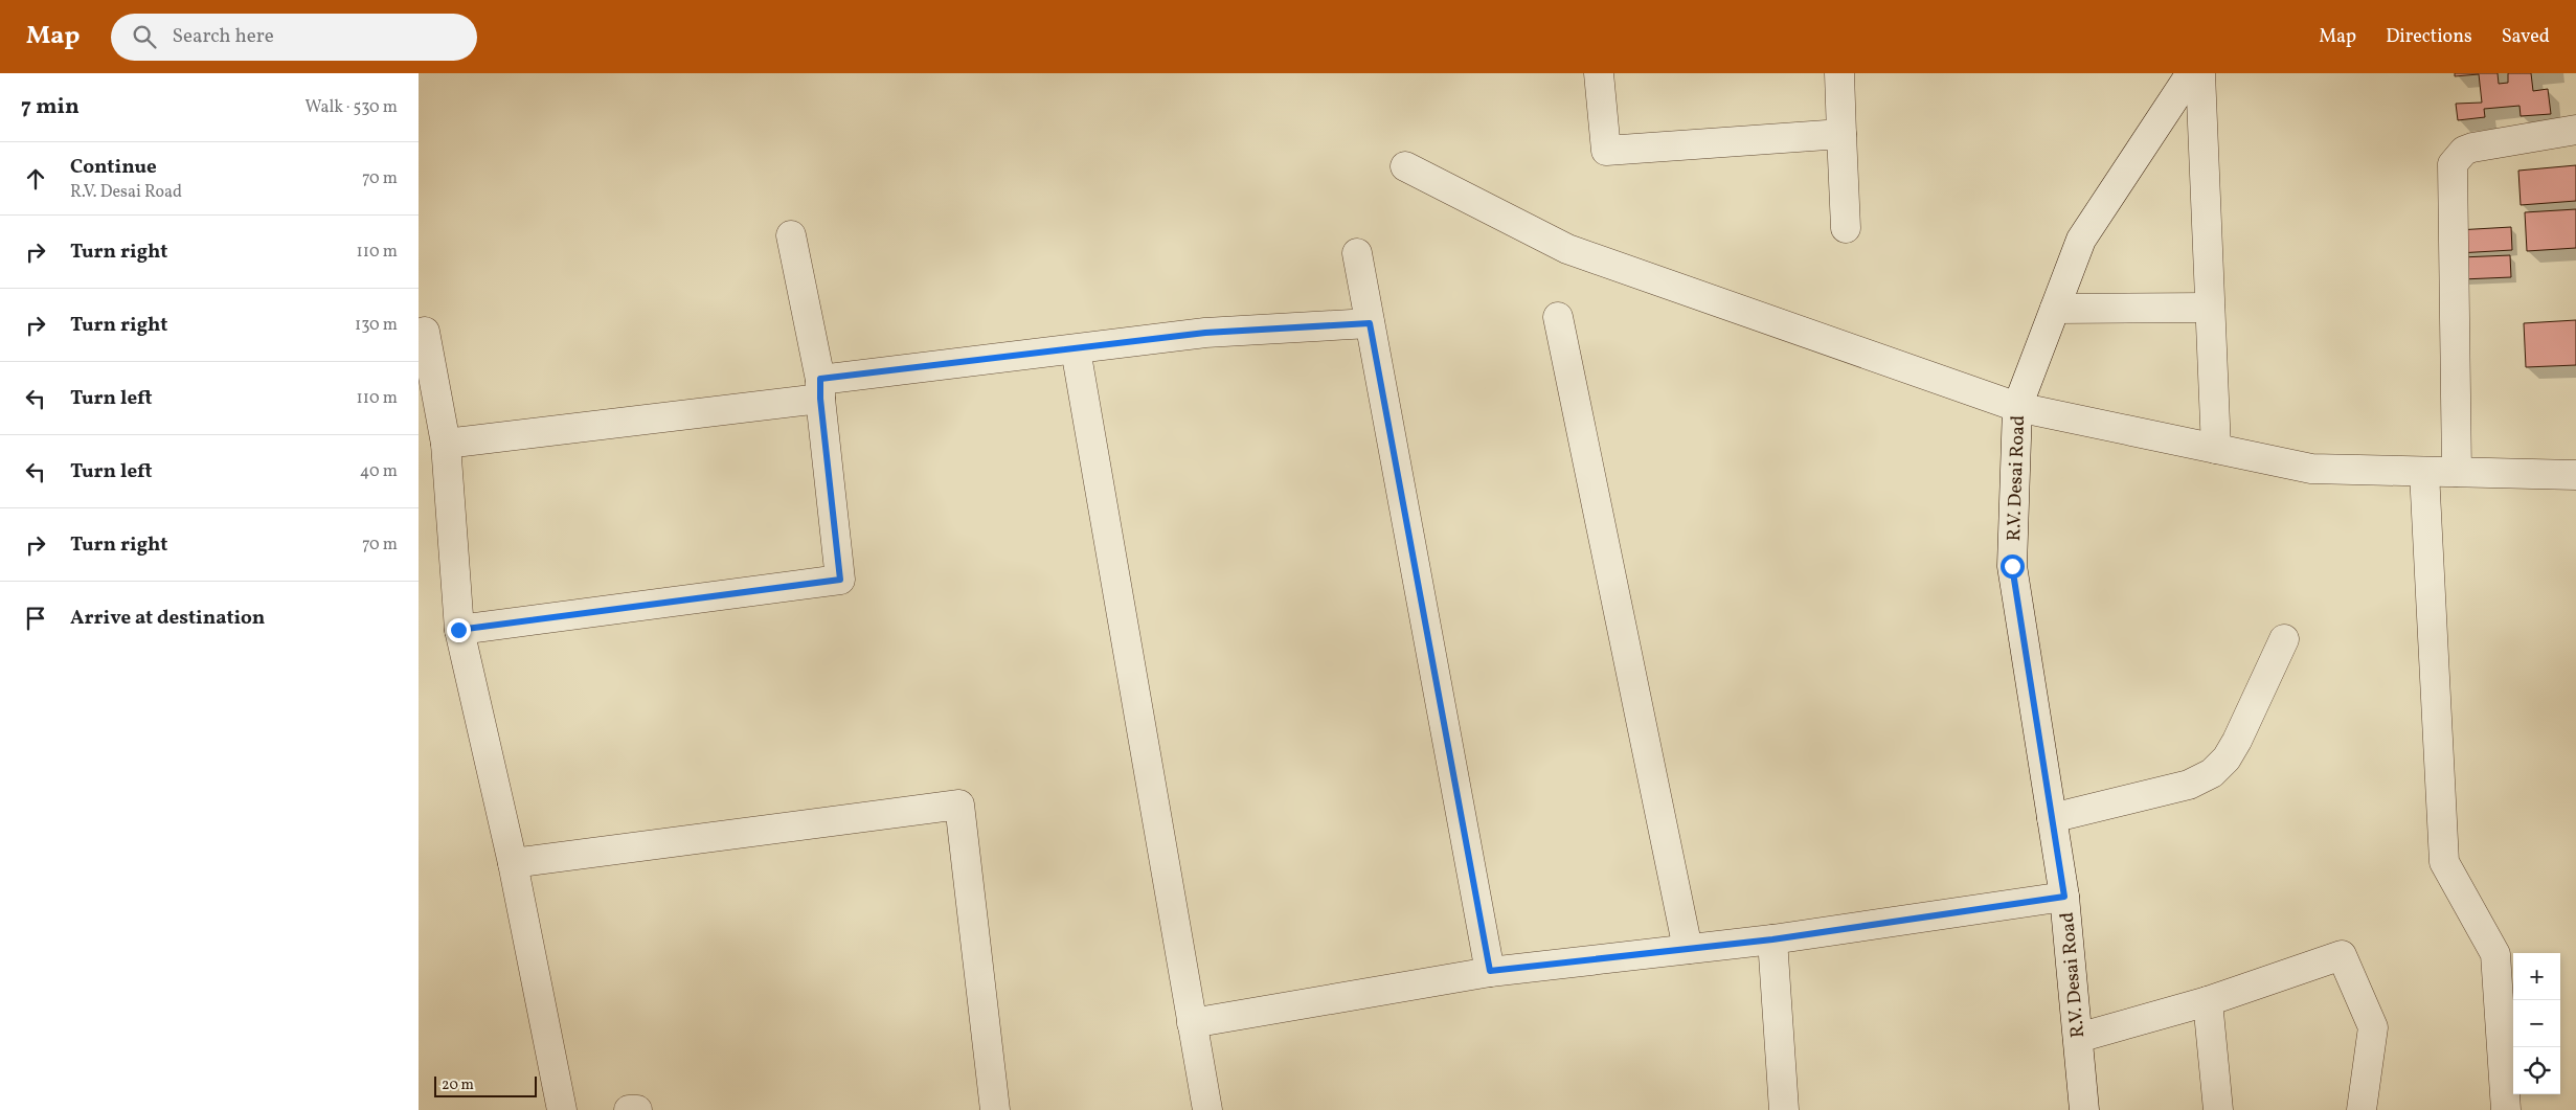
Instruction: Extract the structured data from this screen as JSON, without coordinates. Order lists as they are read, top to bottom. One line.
{"streets":{"street":["R.V. Desai Road"]},"scale_bar":"20 m","page":{"header":"Map","search":"Search here","nav":["Map","Directions","Saved"],"heading":["7 min","Walk · 530 m"],"list":[["Continue","R.V. Desai Road","70 m"],["Turn right","110 m"],["Turn right","130 m"],["Turn left","110 m"],["Turn left","40 m"],["Turn right","70 m"],"Arrive at destination"],"map_buttons":["+","−"],"scale":"20 m"}}
